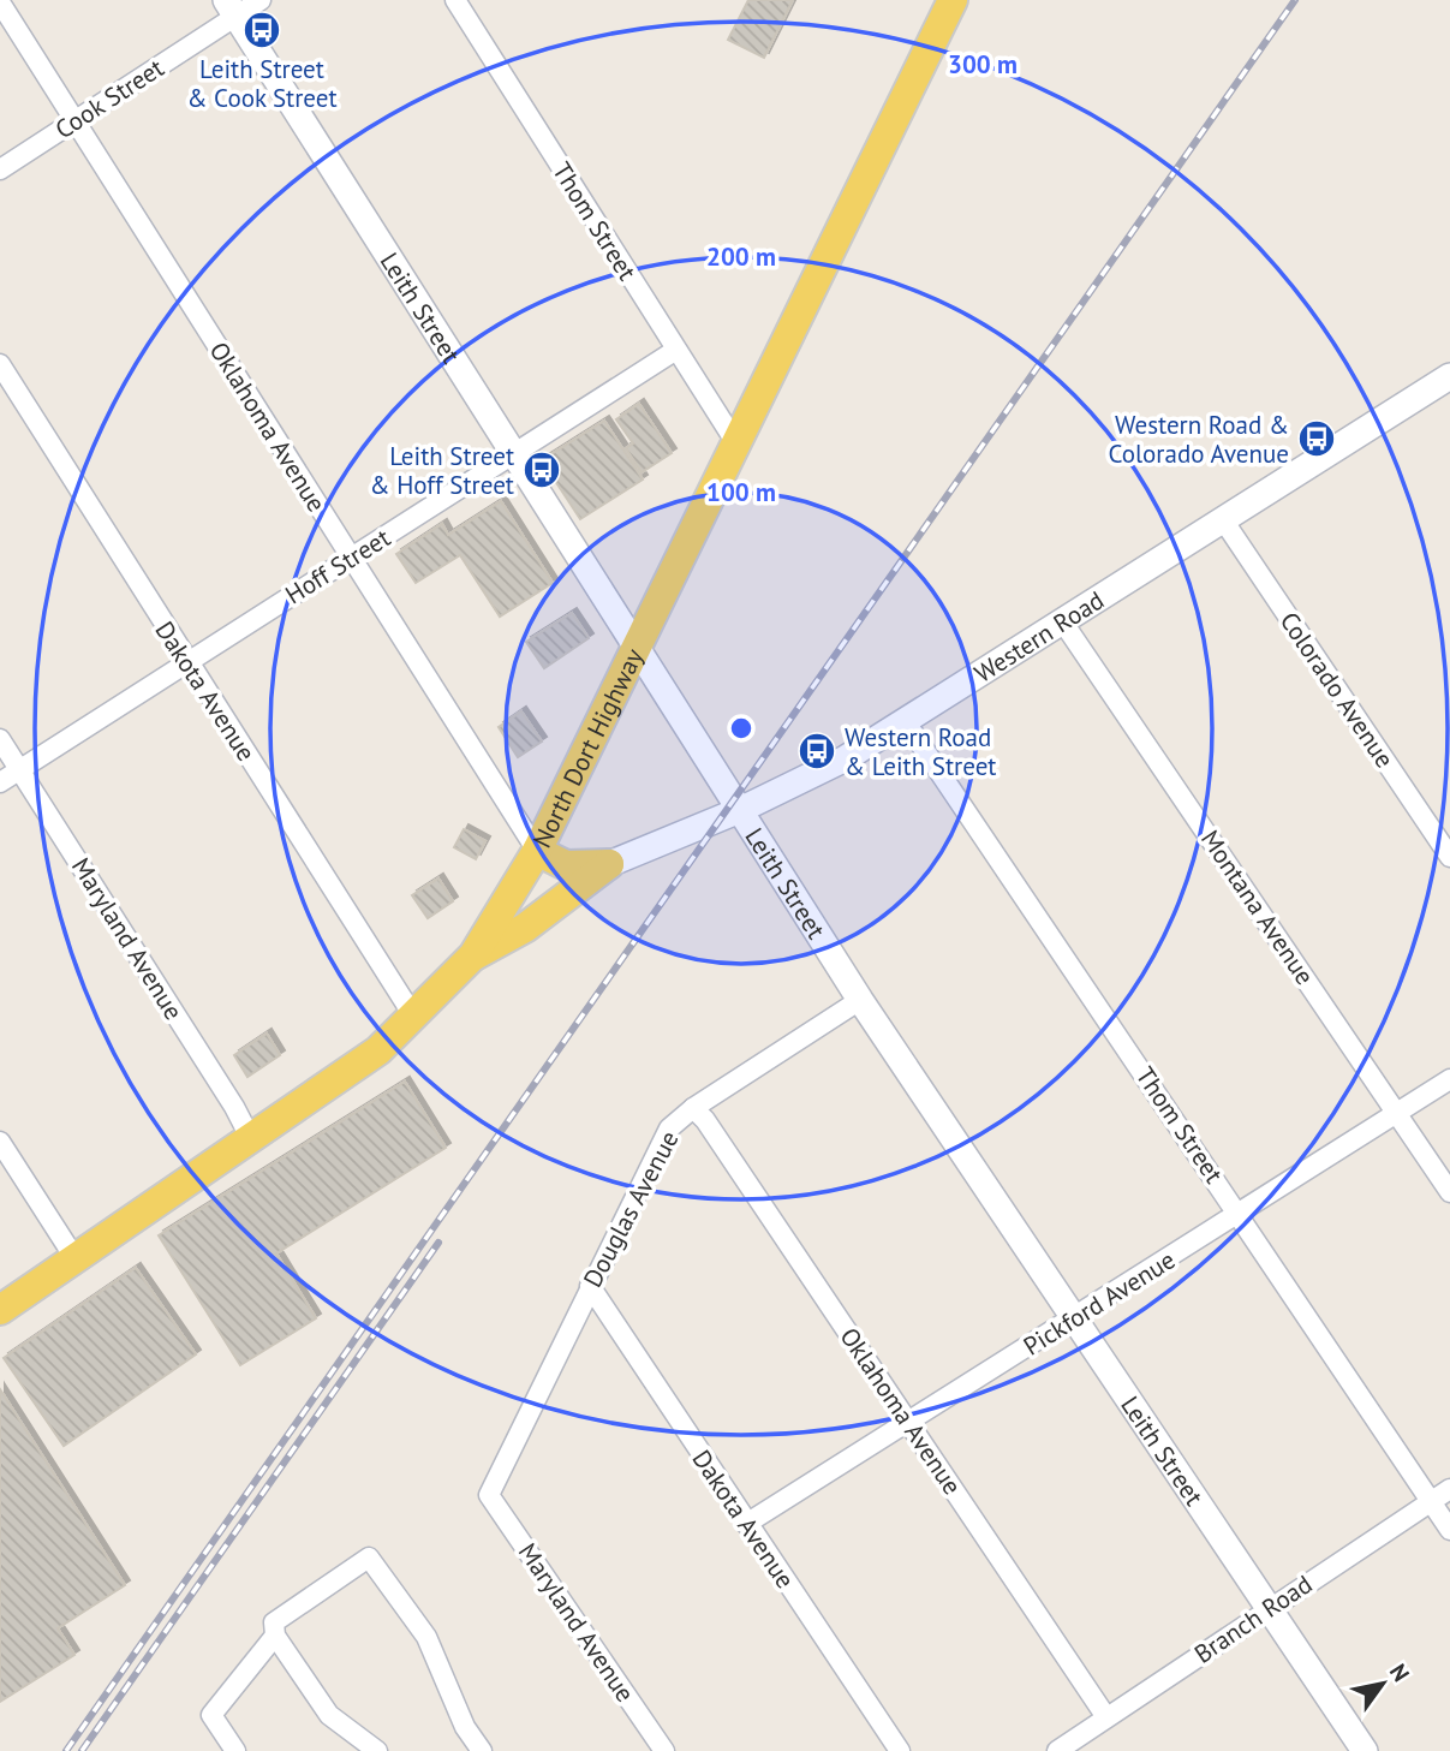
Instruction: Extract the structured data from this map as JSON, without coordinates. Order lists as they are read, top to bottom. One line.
{"streets":{"main road":["North Dort Highway"],"street":["Cook Street","Thom Street","Leith Street","Oklahoma Avenue","Hoff Street","Western Road","Colorado Avenue","Dakota Avenue","Montana Avenue","Maryland Avenue","Douglas Avenue","Pickford Avenue","Branch Road"]},"crossings":[["Cook Street","Leith Street"],["Cook Street","Oklahoma Avenue"],["Thom Street","Hoff Street"],["Thom Street","Western Road"],["Thom Street","North Dort Highway"],["Thom Street","Pickford Avenue"],["Thom Street","Branch Road"],["Leith Street","Hoff Street"],["Leith Street","Western Road"],["Leith Street","North Dort Highway"],["Leith Street","Douglas Avenue"],["Leith Street","Pickford Avenue"],["Leith Street","Branch Road"],["Oklahoma Avenue","Hoff Street"],["Oklahoma Avenue","North Dort Highway"],["Oklahoma Avenue","Douglas Avenue"],["Oklahoma Avenue","Pickford Avenue"],["Oklahoma Avenue","Branch Road"],["Hoff Street","Dakota Avenue"],["Hoff Street","Maryland Avenue"],["Western Road","Colorado Avenue"],["Western Road","Montana Avenue"],["Dakota Avenue","North Dort Highway"],["Dakota Avenue","Douglas Avenue"],["Dakota Avenue","Pickford Avenue"],["North Dort Highway","Maryland Avenue"],["Montana Avenue","Pickford Avenue"],["Maryland Avenue","Douglas Avenue"]],"places":{"bus stop":["Leith Street & Cook Street","Western Road & Colorado Avenue","Leith Street & Hoff Street","Western Road & Leith Street"]},"north":"top right","rings":["300 m","200 m","100 m"]}
